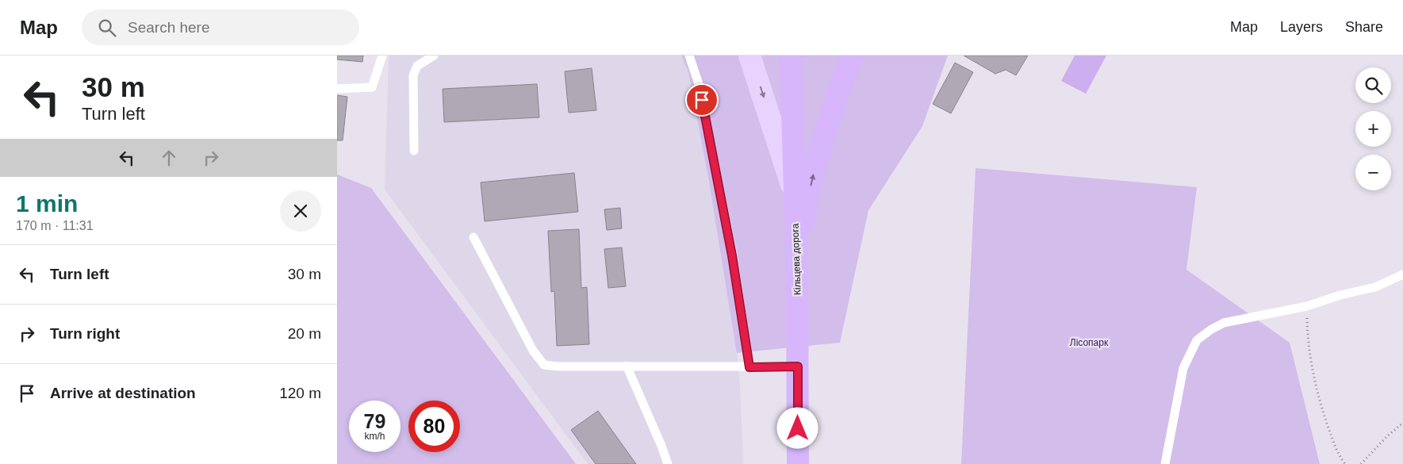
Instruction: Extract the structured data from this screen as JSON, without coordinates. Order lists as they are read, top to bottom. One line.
{"streets":{"highway":["Кільцева дорога"]},"parks":["Лісопарк"],"page":{"header":"Map","search":"Search here","nav":["Map","Layers","Share"],"turn":["30 m","Turn left"],"map_buttons":["+","−"],"heading":["1 min","170 m · 11:31"],"list":[{"name":"Turn left","value":"30 m"},{"name":"Turn right","value":"20 m"},{"name":"Arrive at destination","value":"120 m"}],"speed":"79 km/h","limit":"80"}}
